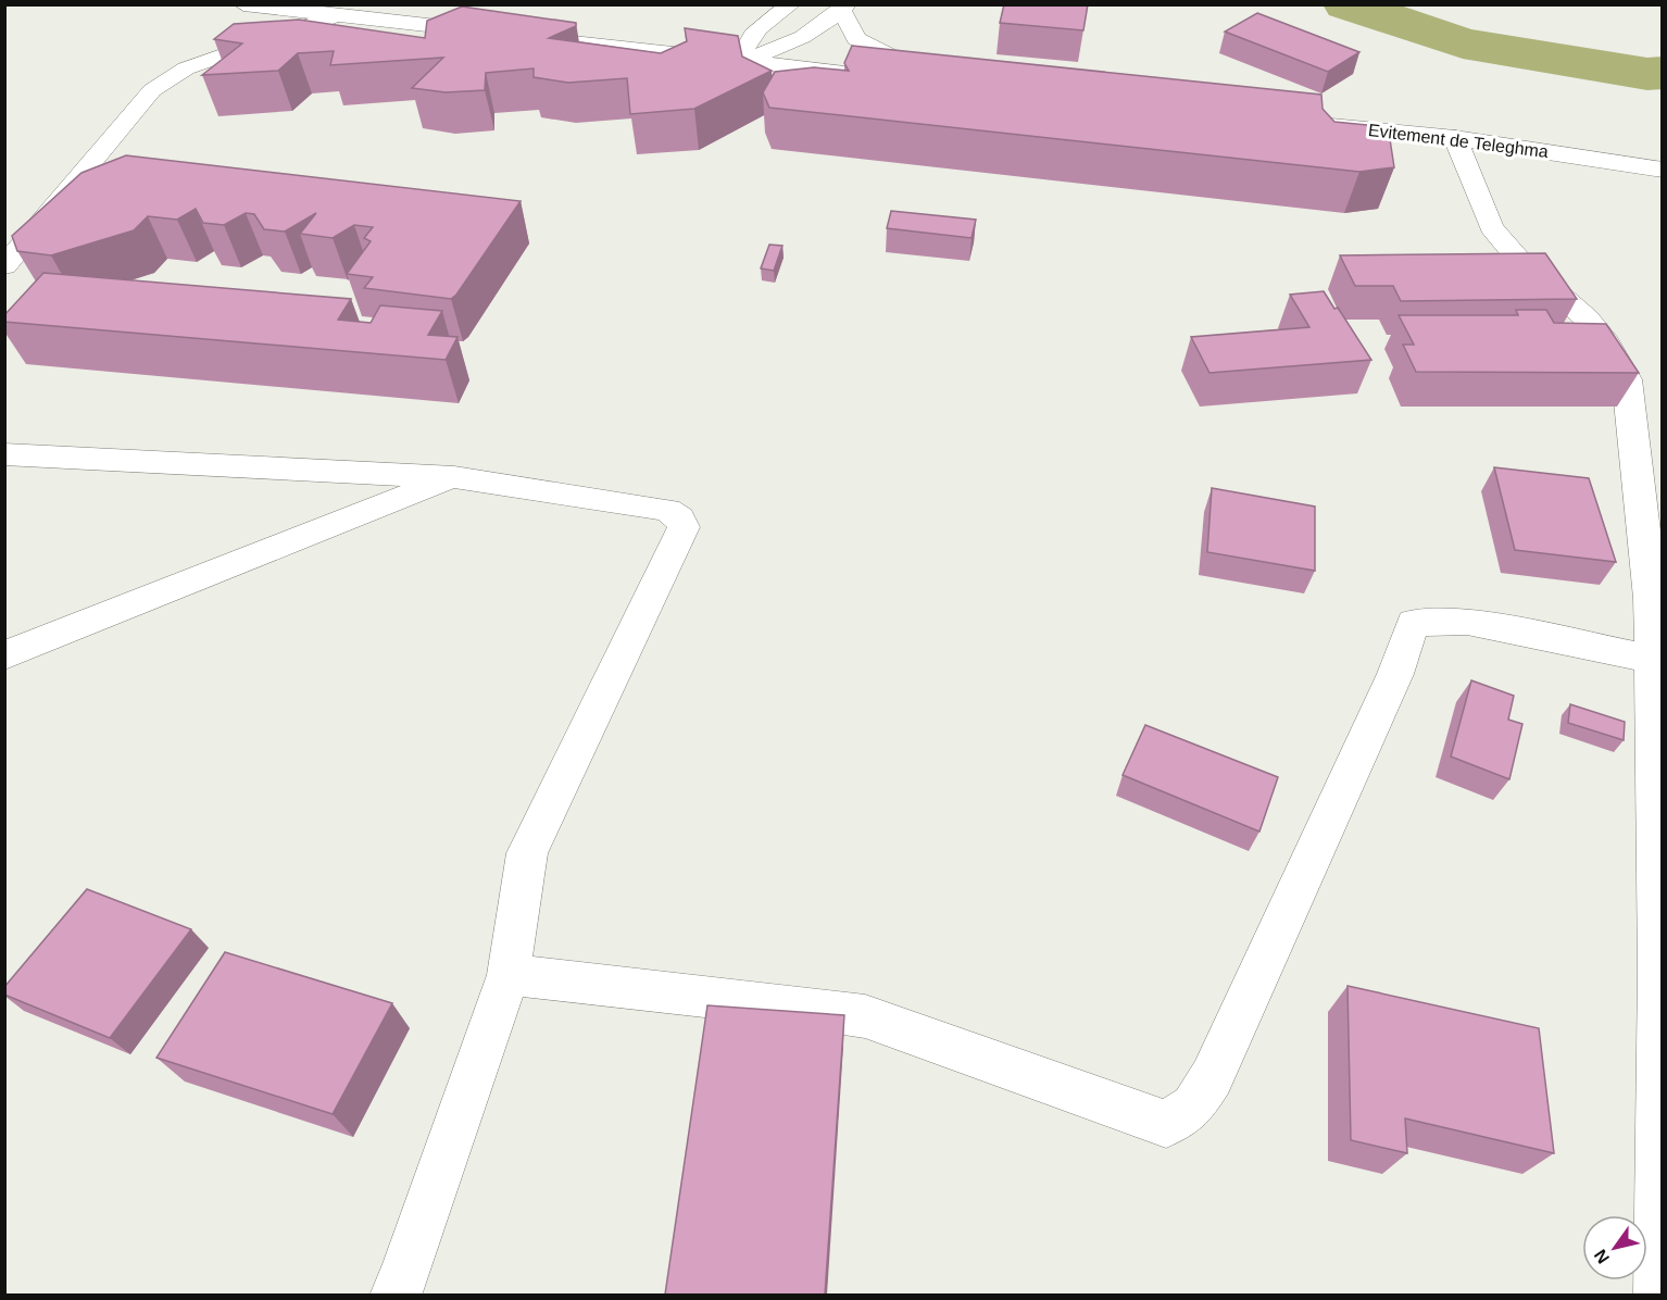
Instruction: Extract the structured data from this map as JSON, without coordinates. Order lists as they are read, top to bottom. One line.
{"streets":{"street":["Evitement de Teleghma"]},"north":"bottom left"}
